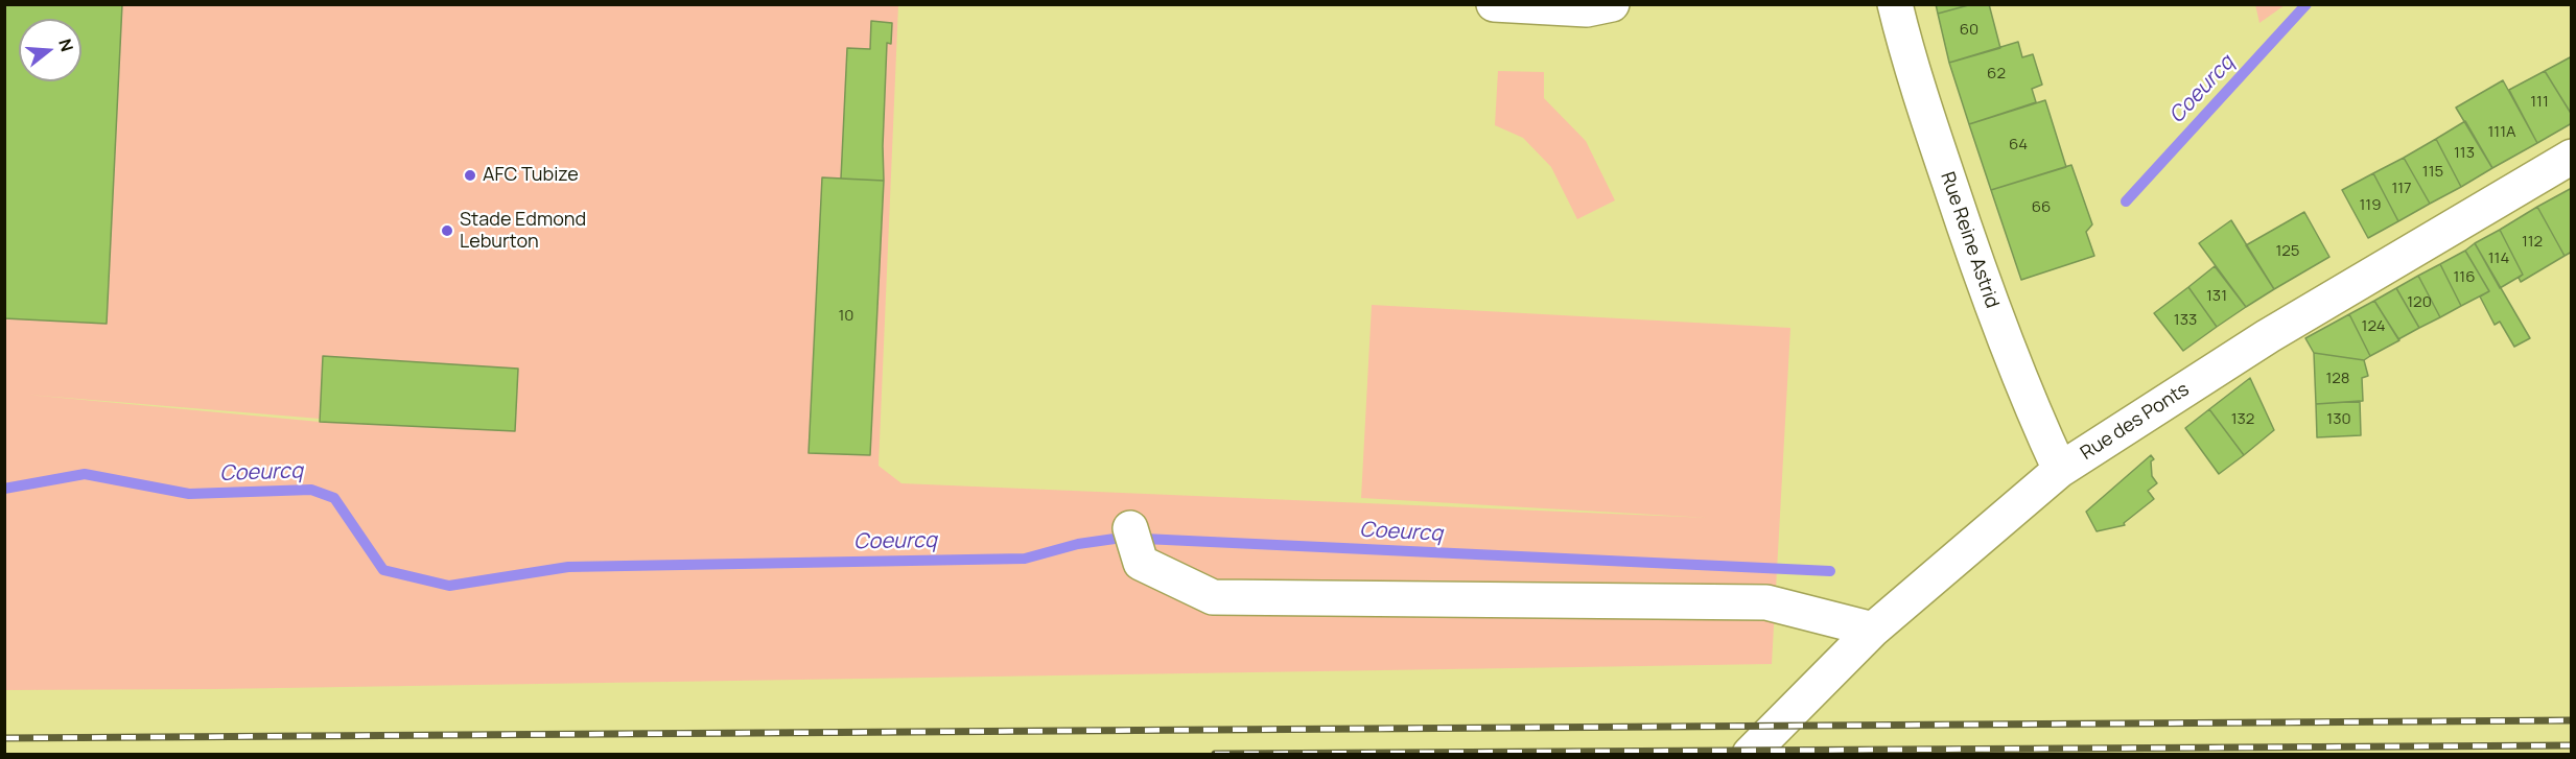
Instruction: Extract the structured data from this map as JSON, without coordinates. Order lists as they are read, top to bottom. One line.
{"streets":{"street":["Rue Reine Astrid","Rue des Ponts"]},"crossings":[["Rue Reine Astrid","Rue des Ponts"]],"water":["Coeurcq"],"places":["AFC Tubize","Stade Edmond Leburton"],"house_numbers":["60","62","111","111A","64","113","115","117","119","66","112","125","114","116","131","120","10","133","124","128","132","130"],"north":"right"}
